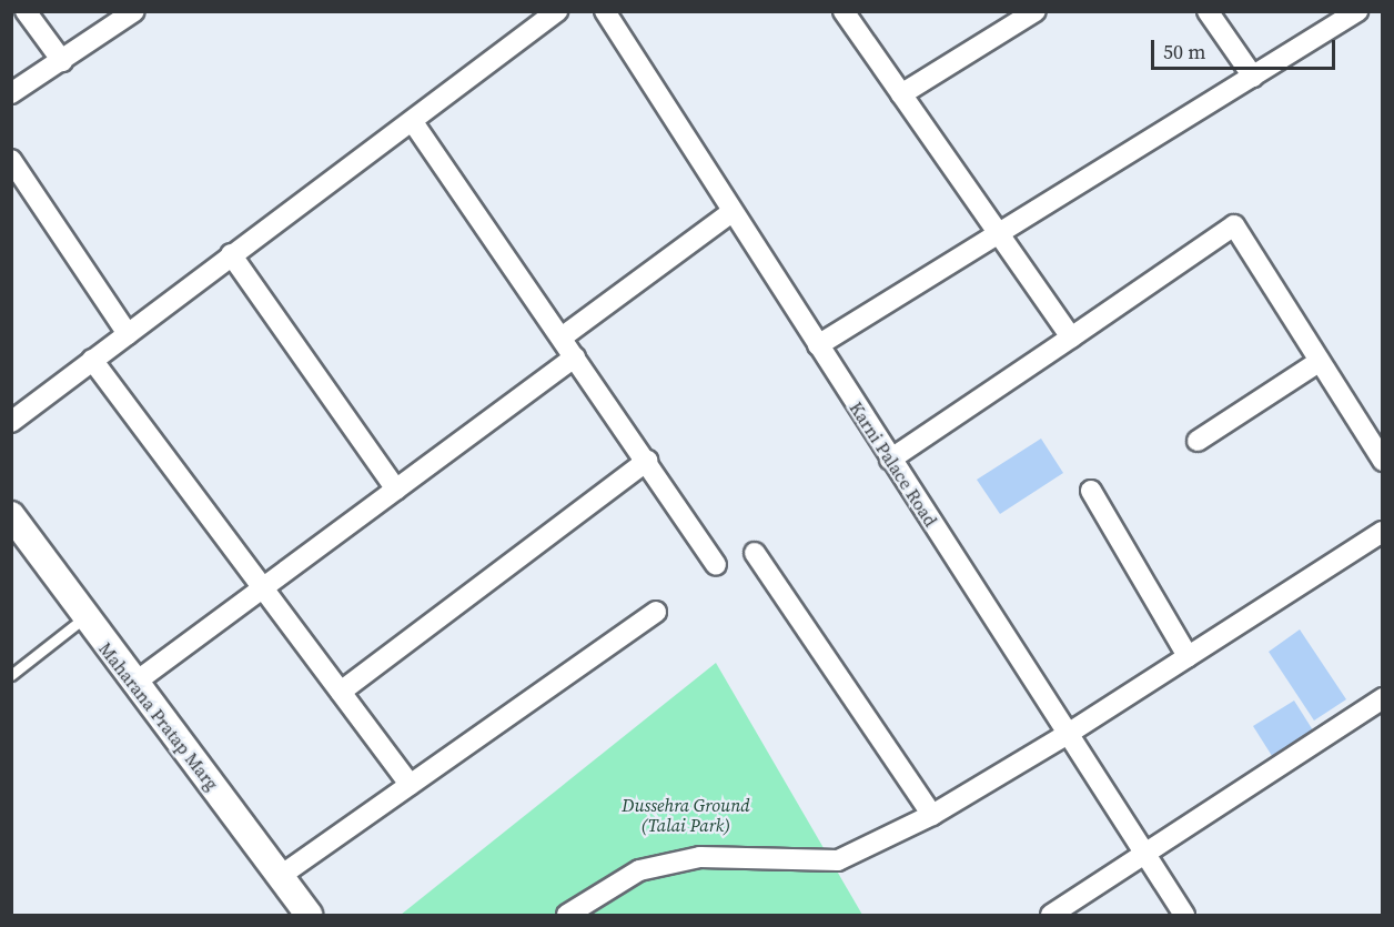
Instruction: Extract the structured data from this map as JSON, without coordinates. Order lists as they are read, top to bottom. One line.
{"streets":{"street":["Karni Palace Road","Maharana Pratap Marg"]},"parks":["Dussehra Ground (Talai Park)"],"scale_bar":"50 m"}
